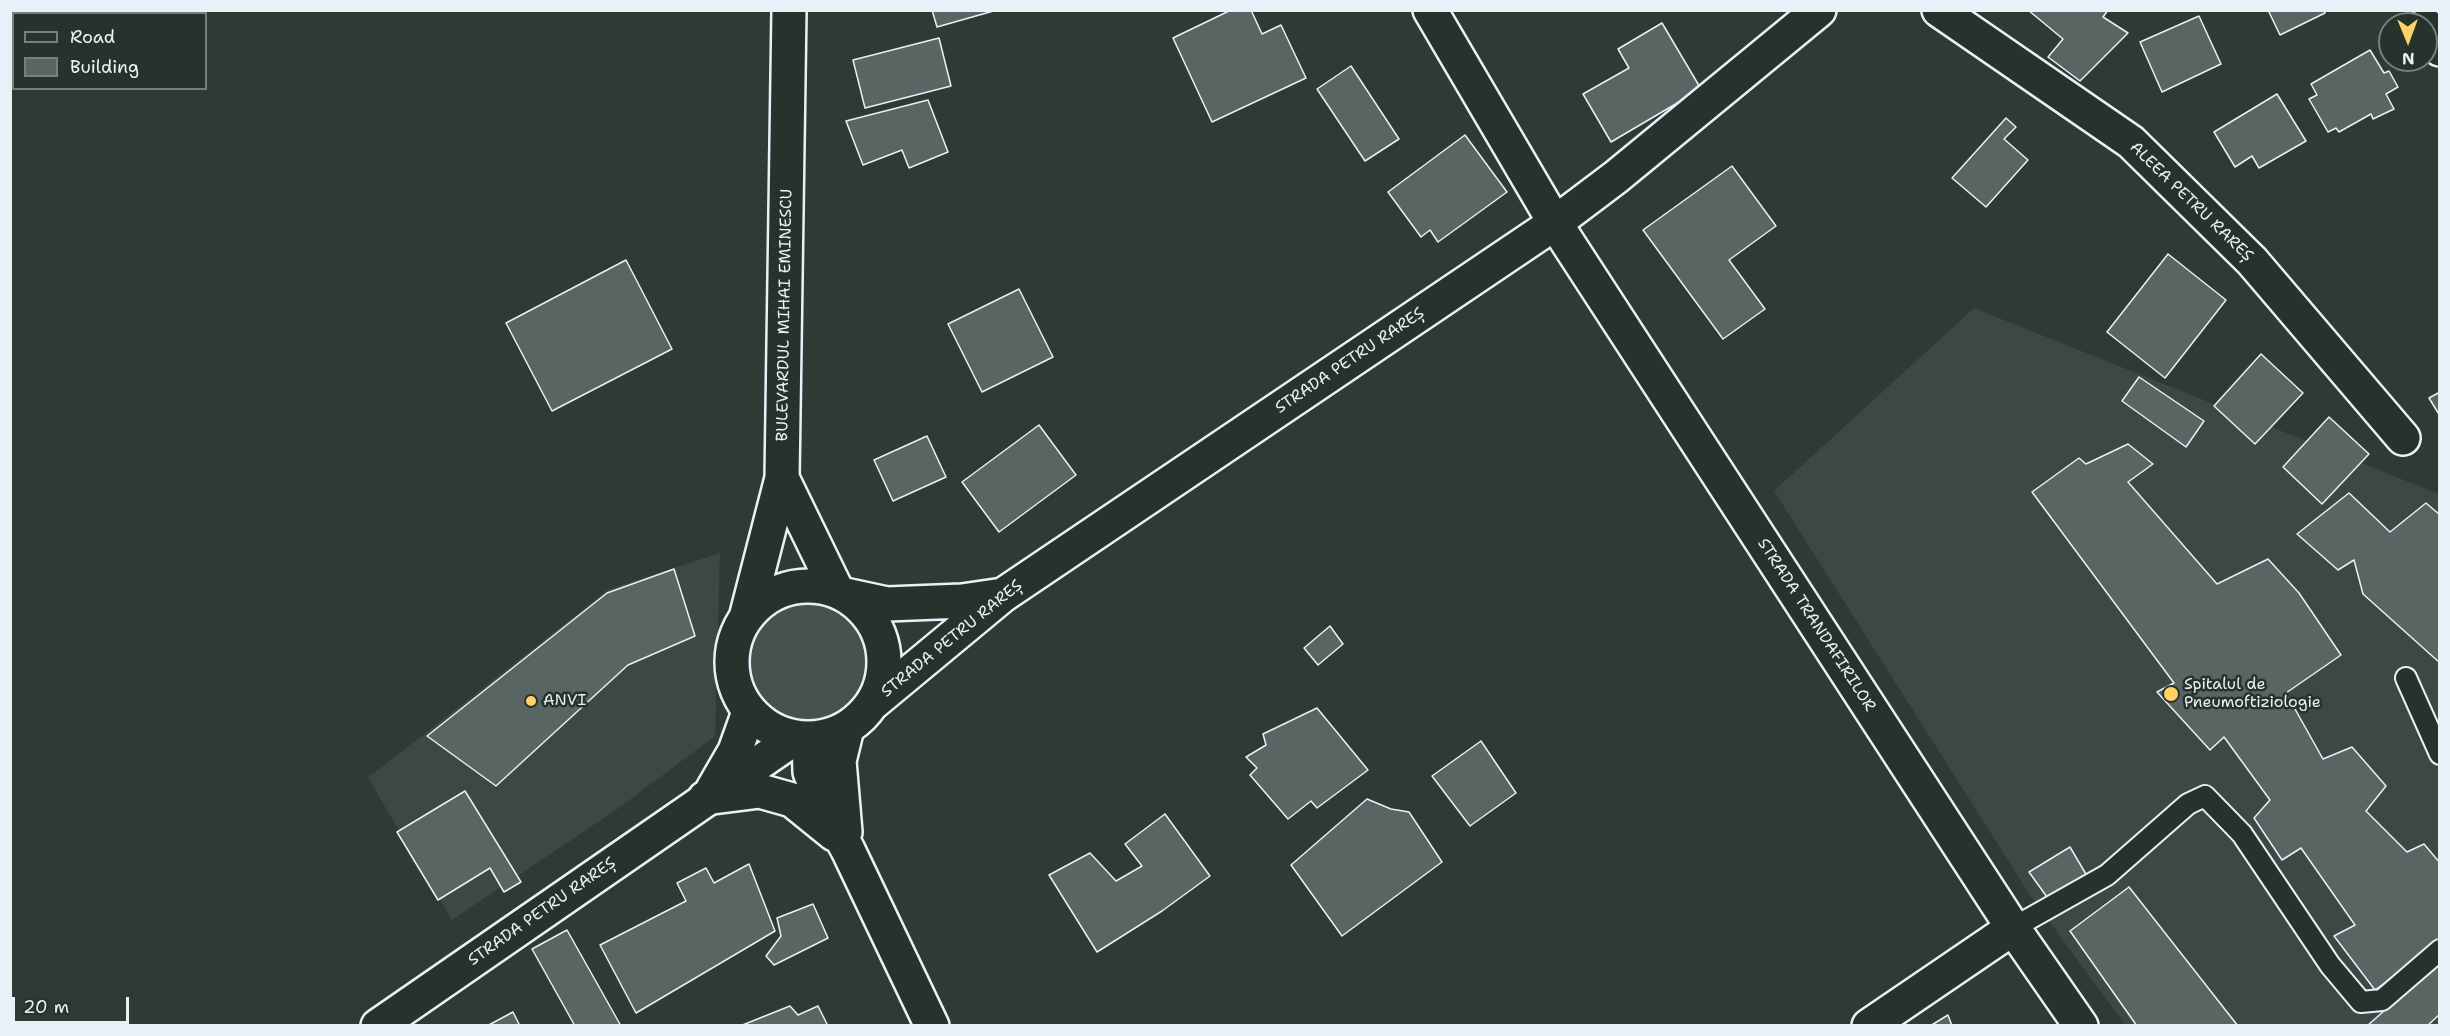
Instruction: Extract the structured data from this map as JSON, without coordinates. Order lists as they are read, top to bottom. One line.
{"streets":{"street":["ALEEA PETRU RAREȘ","BULEVARDUL MIHAI EMINESCU","STRADA PETRU RAREȘ","STRADA TRANDAFIRILOR"]},"crossings":[["BULEVARDUL MIHAI EMINESCU","STRADA PETRU RAREȘ"],["STRADA PETRU RAREȘ","STRADA TRANDAFIRILOR"]],"places":["Spitalul de Pneumoftiziologie","ANVI"],"legend":["Road","Building"],"scale_bar":"20 m","north":"bottom"}
